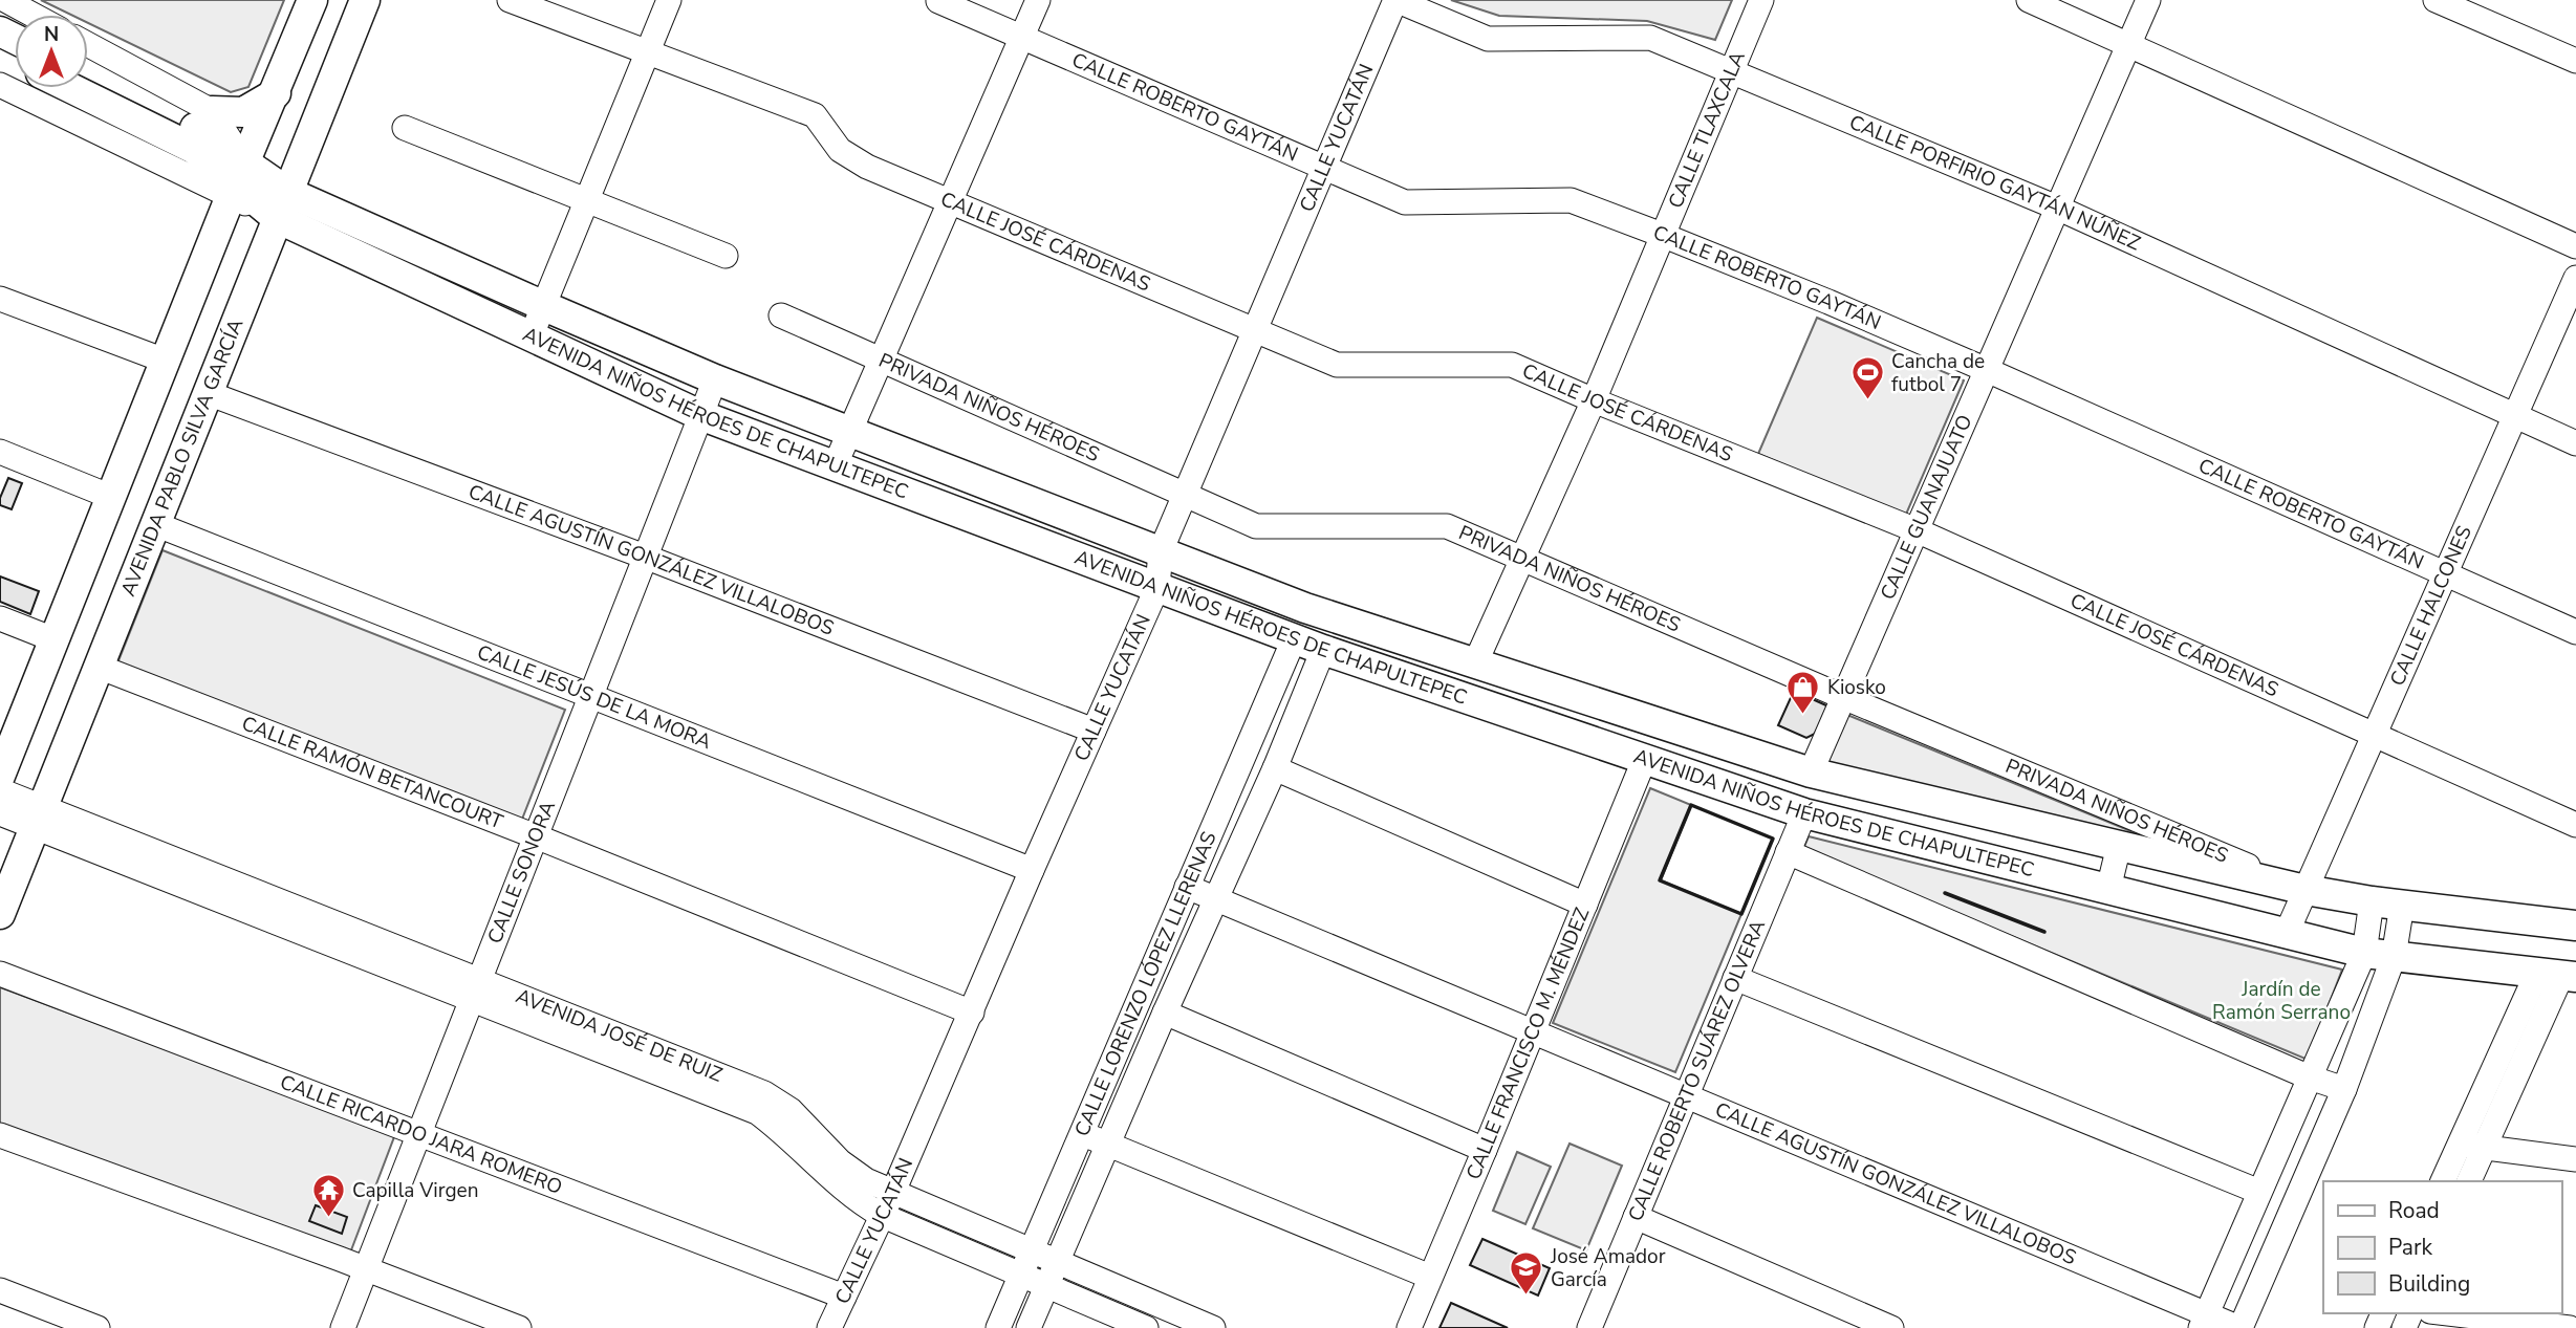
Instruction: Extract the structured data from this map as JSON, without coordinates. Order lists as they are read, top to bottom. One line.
{"streets":{"main road":["AVENIDA NIÑOS HÉROES DE CHAPULTEPEC","AVENIDA PABLO SILVA GARCÍA"],"street":["CALLE ROBERTO GAYTÁN","CALLE TLAXCALA","CALLE YUCATÁN","CALLE PORFIRIO GAYTÁN NÚÑEZ","CALLE JOSÉ CÁRDENAS","PRIVADA NIÑOS HÉROES","CALLE GUANAJUATO","CALLE AGUSTÍN GONZÁLEZ VILLALOBOS","CALLE HALCONES","CALLE JESÚS DE LA MORA","CALLE RAMÓN BETANCOURT","CALLE SONORA","CALLE LORENZO LÓPEZ LLERENAS","AVENIDA JOSÉ DE RUIZ","CALLE FRANCISCO M. MÉNDEZ","CALLE ROBERTO SUÁREZ OLVERA","CALLE RICARDO JARA ROMERO"]},"crossings":[["CALLE ROBERTO GAYTÁN","CALLE TLAXCALA"],["CALLE ROBERTO GAYTÁN","CALLE YUCATÁN"],["CALLE ROBERTO GAYTÁN","CALLE GUANAJUATO"],["CALLE ROBERTO GAYTÁN","CALLE HALCONES"],["CALLE TLAXCALA","CALLE PORFIRIO GAYTÁN NÚÑEZ"],["CALLE TLAXCALA","CALLE JOSÉ CÁRDENAS"],["CALLE TLAXCALA","PRIVADA NIÑOS HÉROES"],["CALLE TLAXCALA","AVENIDA NIÑOS HÉROES DE CHAPULTEPEC"],["CALLE YUCATÁN","CALLE PORFIRIO GAYTÁN NÚÑEZ"],["CALLE YUCATÁN","CALLE JOSÉ CÁRDENAS"],["CALLE YUCATÁN","PRIVADA NIÑOS HÉROES"],["CALLE YUCATÁN","AVENIDA NIÑOS HÉROES DE CHAPULTEPEC"],["CALLE YUCATÁN","CALLE AGUSTÍN GONZÁLEZ VILLALOBOS"],["CALLE YUCATÁN","CALLE JESÚS DE LA MORA"],["CALLE YUCATÁN","CALLE RAMÓN BETANCOURT"],["CALLE YUCATÁN","AVENIDA JOSÉ DE RUIZ"],["CALLE YUCATÁN","CALLE RICARDO JARA ROMERO"],["CALLE PORFIRIO GAYTÁN NÚÑEZ","CALLE GUANAJUATO"],["CALLE PORFIRIO GAYTÁN NÚÑEZ","CALLE HALCONES"],["CALLE JOSÉ CÁRDENAS","CALLE GUANAJUATO"],["CALLE JOSÉ CÁRDENAS","CALLE HALCONES"],["PRIVADA NIÑOS HÉROES","AVENIDA NIÑOS HÉROES DE CHAPULTEPEC"],["PRIVADA NIÑOS HÉROES","CALLE GUANAJUATO"],["PRIVADA NIÑOS HÉROES","CALLE HALCONES"],["AVENIDA NIÑOS HÉROES DE CHAPULTEPEC","AVENIDA PABLO SILVA GARCÍA"],["AVENIDA NIÑOS HÉROES DE CHAPULTEPEC","CALLE GUANAJUATO"],["AVENIDA NIÑOS HÉROES DE CHAPULTEPEC","CALLE HALCONES"],["AVENIDA NIÑOS HÉROES DE CHAPULTEPEC","CALLE SONORA"],["AVENIDA NIÑOS HÉROES DE CHAPULTEPEC","CALLE LORENZO LÓPEZ LLERENAS"],["AVENIDA NIÑOS HÉROES DE CHAPULTEPEC","CALLE FRANCISCO M. MÉNDEZ"],["AVENIDA NIÑOS HÉROES DE CHAPULTEPEC","CALLE ROBERTO SUÁREZ OLVERA"],["AVENIDA PABLO SILVA GARCÍA","CALLE AGUSTÍN GONZÁLEZ VILLALOBOS"],["AVENIDA PABLO SILVA GARCÍA","CALLE JESÚS DE LA MORA"],["AVENIDA PABLO SILVA GARCÍA","CALLE RAMÓN BETANCOURT"],["AVENIDA PABLO SILVA GARCÍA","AVENIDA JOSÉ DE RUIZ"],["CALLE AGUSTÍN GONZÁLEZ VILLALOBOS","CALLE SONORA"],["CALLE AGUSTÍN GONZÁLEZ VILLALOBOS","CALLE LORENZO LÓPEZ LLERENAS"],["CALLE AGUSTÍN GONZÁLEZ VILLALOBOS","CALLE FRANCISCO M. MÉNDEZ"],["CALLE AGUSTÍN GONZÁLEZ VILLALOBOS","CALLE ROBERTO SUÁREZ OLVERA"],["CALLE JESÚS DE LA MORA","CALLE SONORA"],["CALLE RAMÓN BETANCOURT","CALLE SONORA"],["CALLE SONORA","AVENIDA JOSÉ DE RUIZ"],["CALLE SONORA","CALLE RICARDO JARA ROMERO"],["CALLE LORENZO LÓPEZ LLERENAS","AVENIDA JOSÉ DE RUIZ"]],"parks":["Jardín de Ramón Serrano"],"places":{"sports":["Cancha de futbol 7"],"shop":["Kiosko"],"temple":["Capilla Virgen"],"school or university":["José Amador García"]},"legend":["Road","Park","Building"],"north":"top"}
